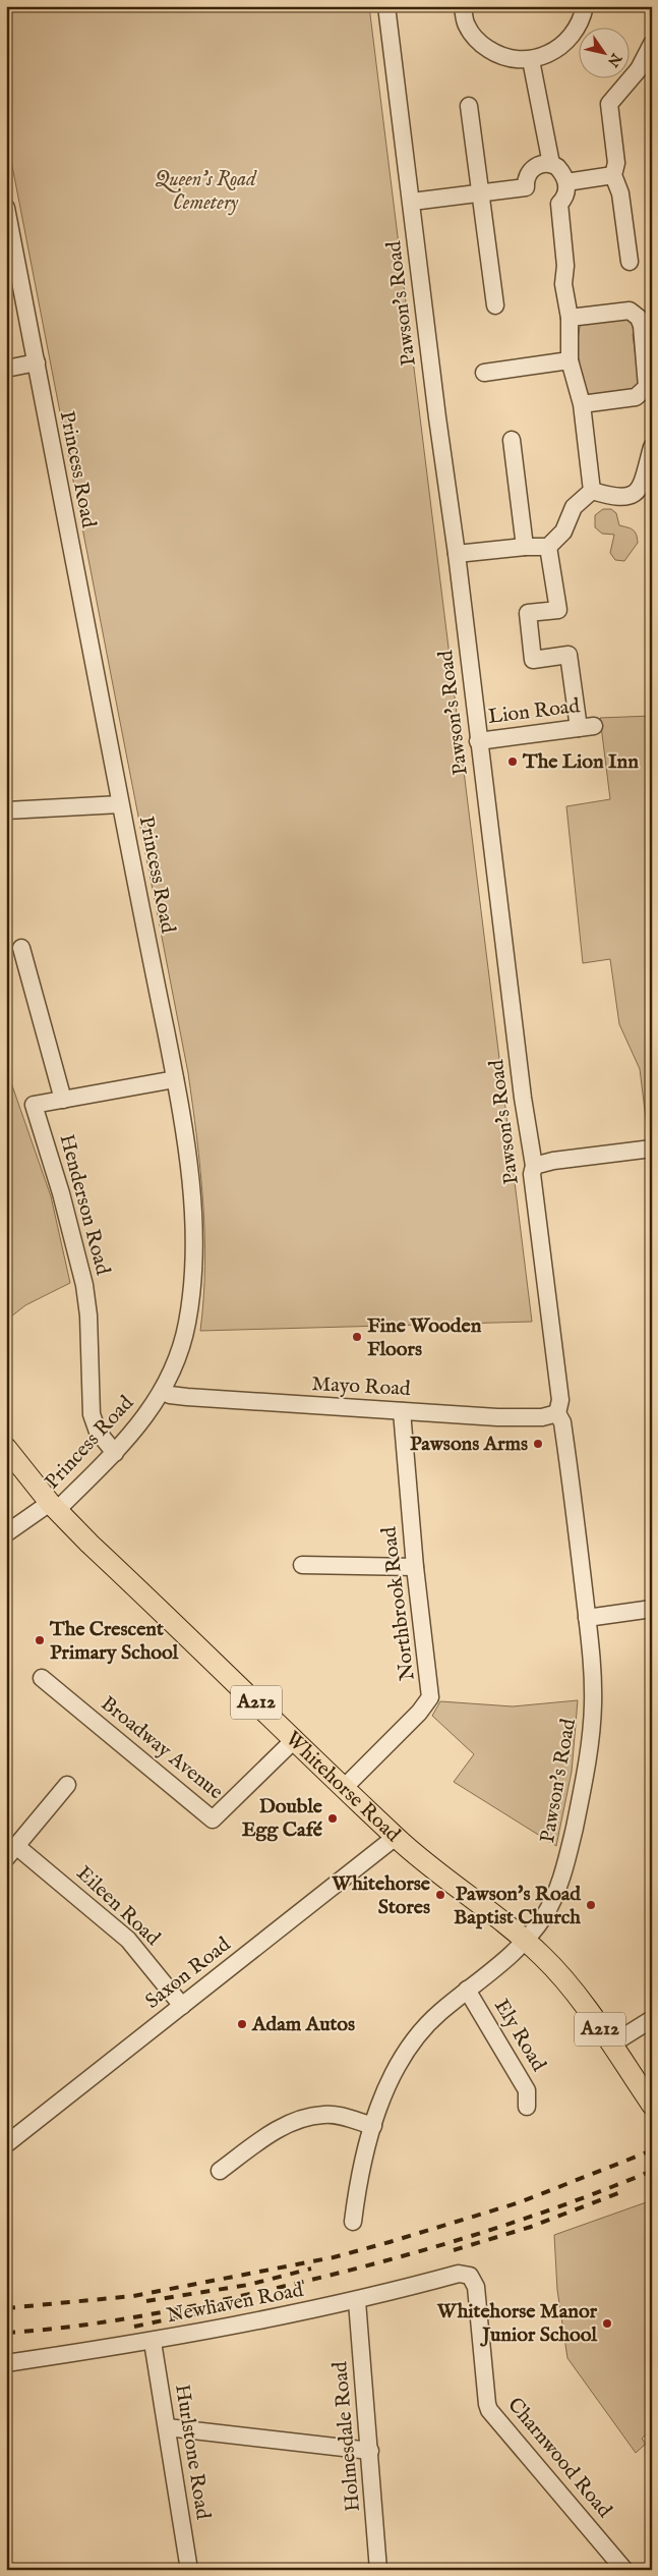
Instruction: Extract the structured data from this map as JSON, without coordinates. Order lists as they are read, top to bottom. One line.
{"streets":{"main road":["A212","Whitehorse Road"],"street":["Pawson's Road","Princess Road","Lion Road","Henderson Road","Mayo Road","Northbrook Road","Broadway Avenue","Eileen Road","Saxon Road","Ely Road","Newhaven Road","Holmesdale Road","Hurlstone Road","Charnwood Road"]},"crossings":[["Pawson's Road","Lion Road"],["Pawson's Road","Mayo Road"],["Pawson's Road","Whitehorse Road"],["Princess Road","Henderson Road"],["Princess Road","Mayo Road"],["Princess Road","Whitehorse Road"],["Mayo Road","Northbrook Road"],["Northbrook Road","Whitehorse Road"],["Broadway Avenue","Whitehorse Road"],["Whitehorse Road","Saxon Road"],["Eileen Road","Saxon Road"],["Newhaven Road","Holmesdale Road"],["Newhaven Road","Hurlstone Road"],["Newhaven Road","Charnwood Road"]],"parks":["Queen's Road Cemetery"],"places":["The Lion Inn","Fine Wooden Floors","Pawsons Arms","The Crescent Primary School","Double Egg Café","Whitehorse Stores","Pawson's Road Baptist Church","Adam Autos","Whitehorse Manor Junior School"],"north":"bottom right"}
